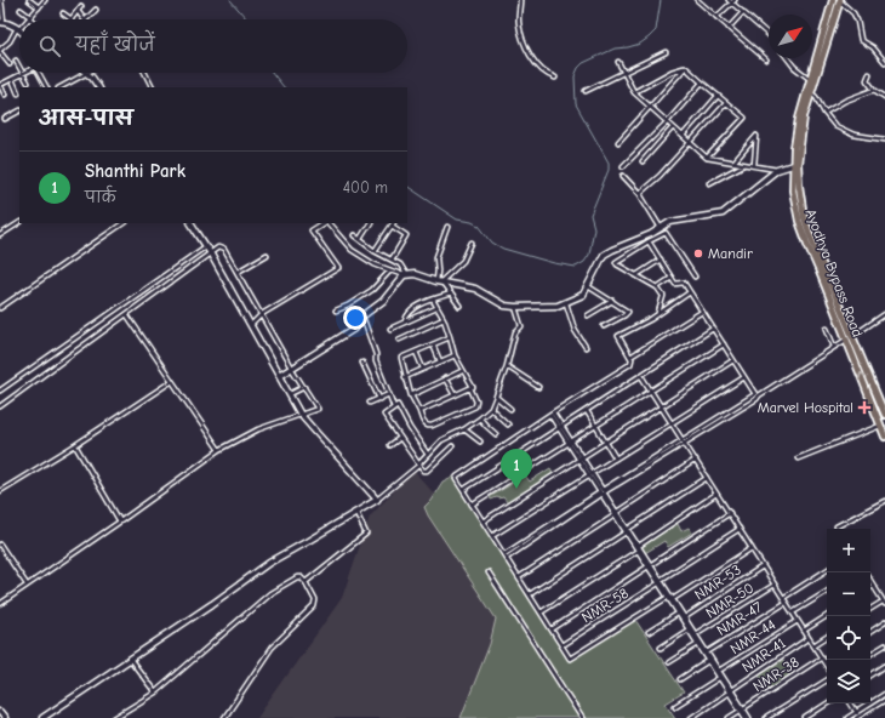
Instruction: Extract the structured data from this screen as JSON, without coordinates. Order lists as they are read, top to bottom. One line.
{"streets":{"main road":["Ayodhya Bypass Road"],"street":["NMR-53","NMR-50","NMR-58","NMR-47","NMR-44","NMR-41","NMR-38"]},"places":{"other":["Mandir"],"health":["Marvel Hospital"]},"north":"top right","page":{"search":"यहाँ खोजें","heading":"आस-पास","list":[{"mark":"1","name":"Shanthi Park","note":"पार्क","value":"400 m"}],"pins":"1","map_buttons":["+","−"]}}
